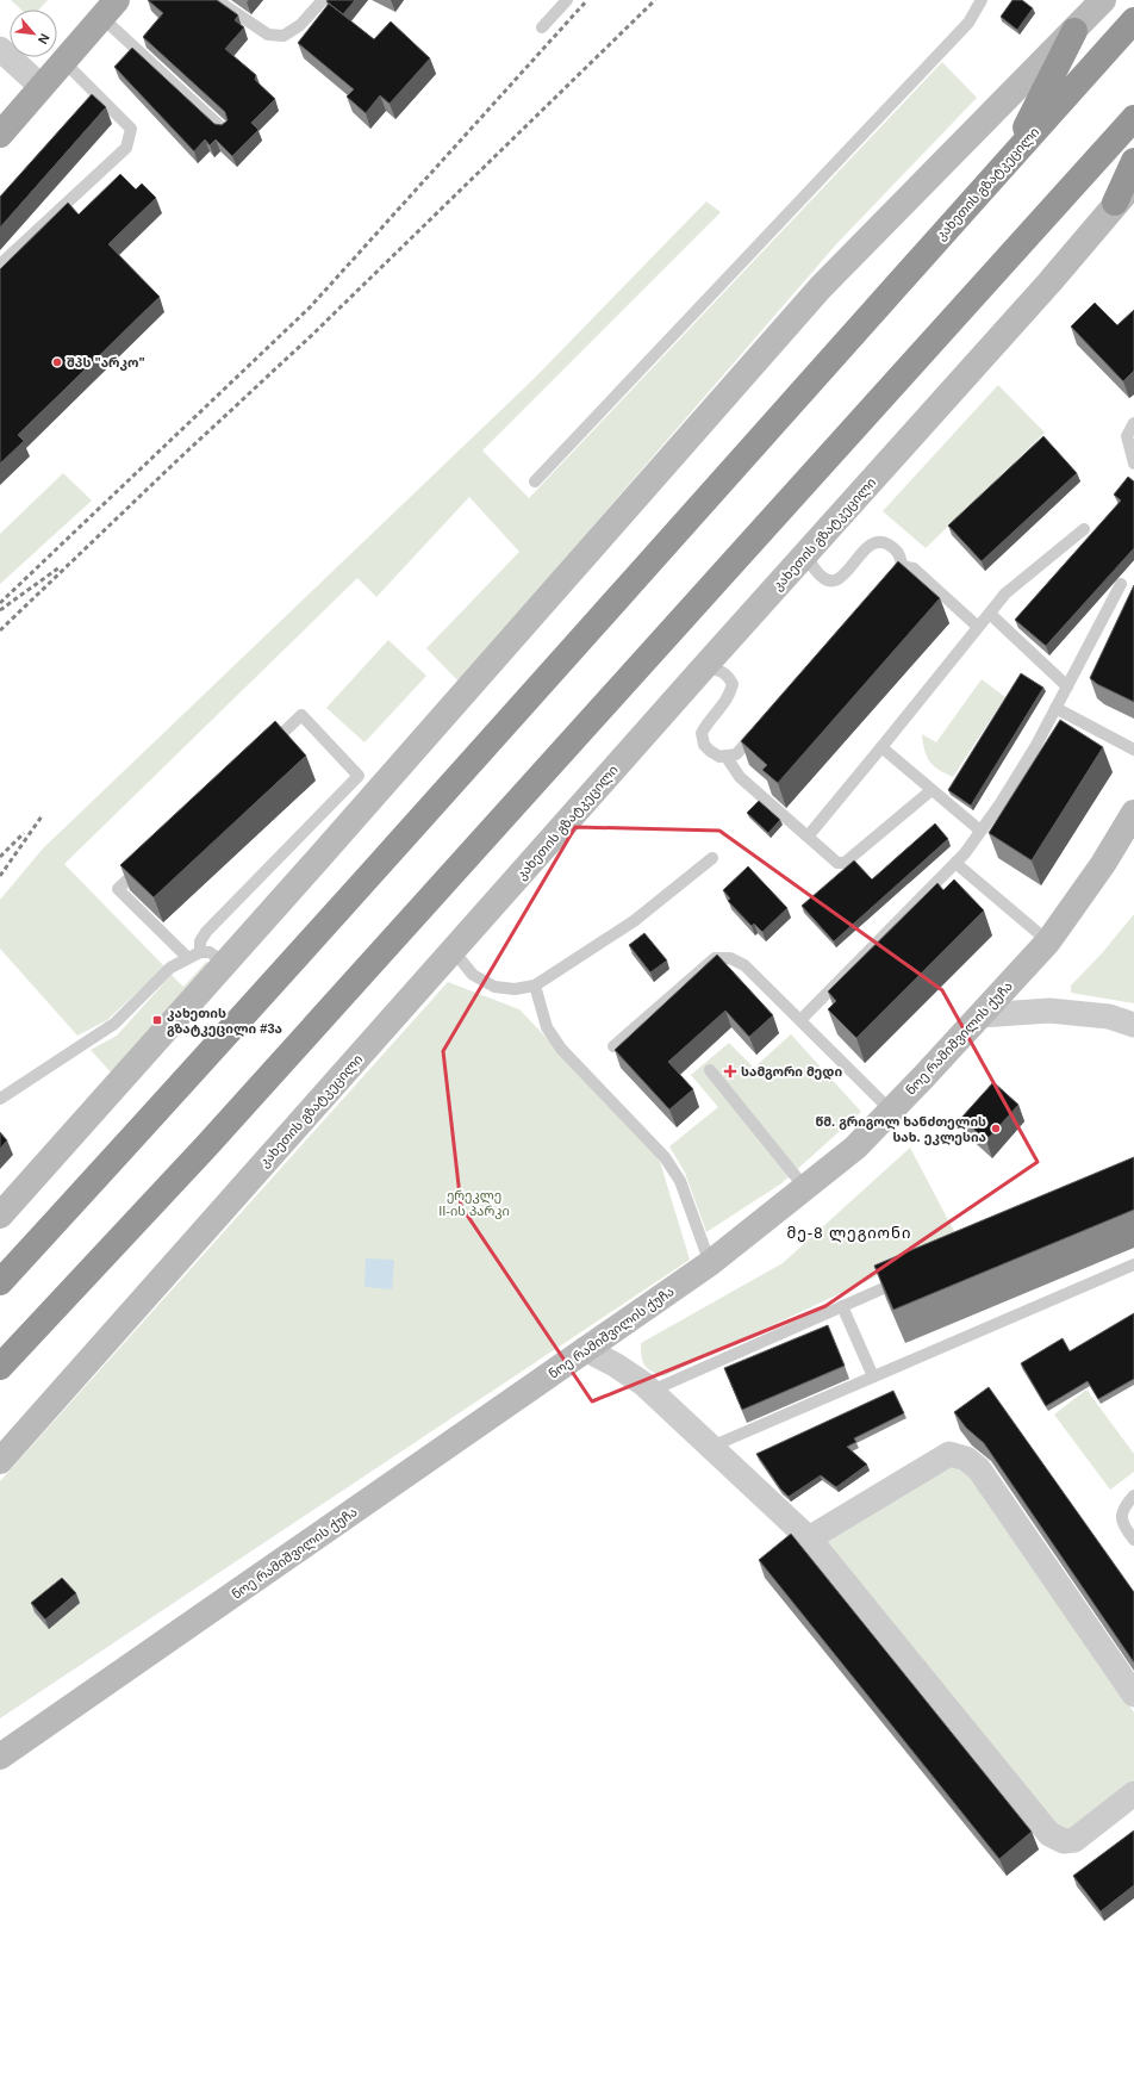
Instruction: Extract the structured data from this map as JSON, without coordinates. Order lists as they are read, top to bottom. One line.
{"streets":{"highway":["კახეთის გზატკეცილი"],"street":["ნოე რამიშვილის ქუჩა"]},"districts":["მე-8 ლეგიონი"],"parks":["ერეკლე II-ის პარკი"],"places":{"other":["შპს \"არკო\"","წმ. გრიგოლ ხანძთელის სახ. ეკლესია"],"transit":["კახეთის გზატკეცილი #3ა"],"health":["სამგორი მედი"]},"north":"bottom right"}
